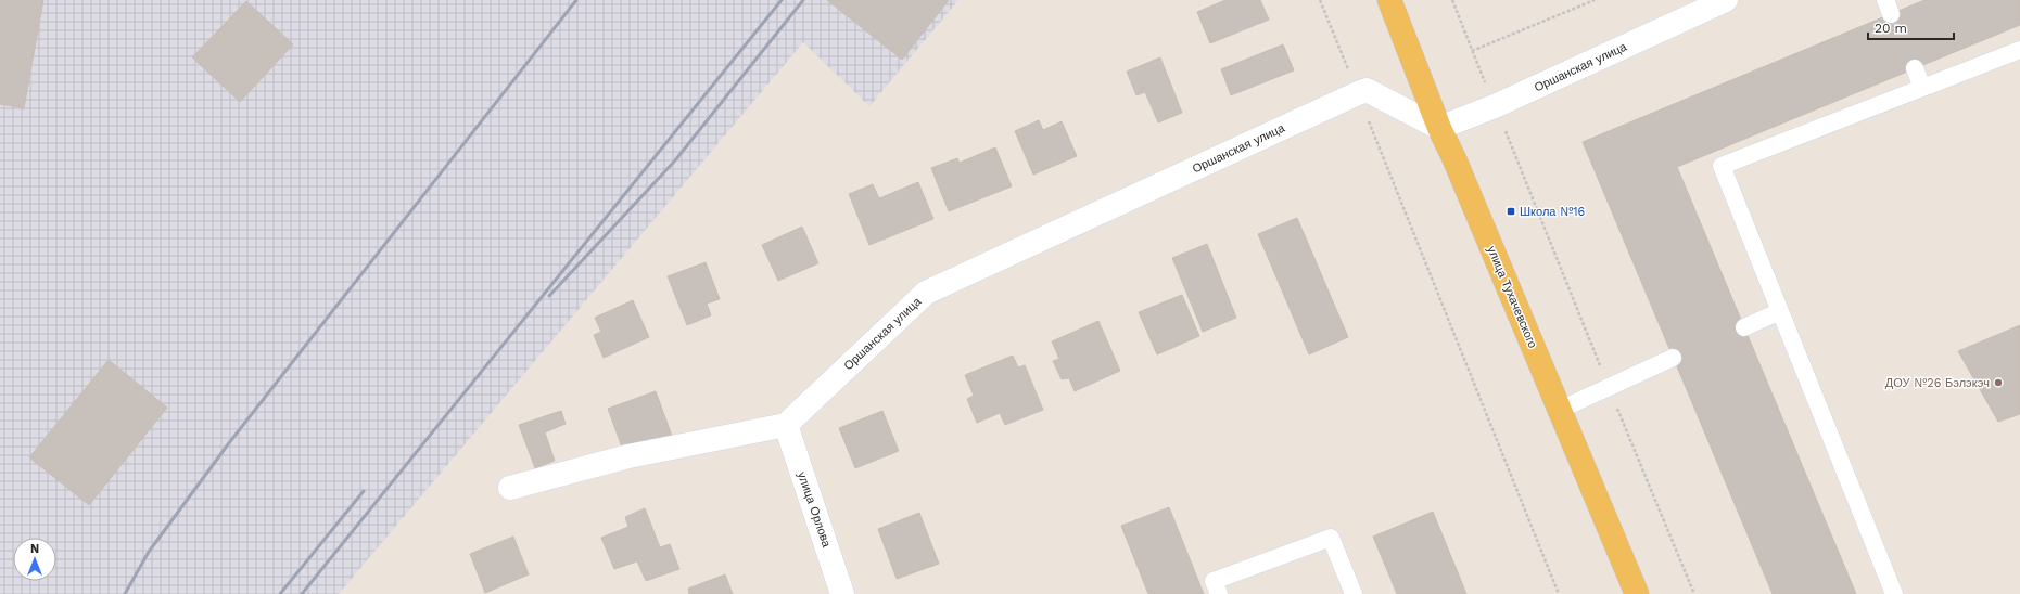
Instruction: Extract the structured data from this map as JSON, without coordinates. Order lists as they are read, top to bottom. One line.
{"streets":{"main road":["улица Тухачевского"],"street":["Оршанская улица","улица Орлова"]},"crossings":[["Оршанская улица","улица Тухачевского"],["Оршанская улица","улица Орлова"]],"places":{"transit":["Школа №16"],"other":["ДОУ №26 Бэлэкэч"]},"scale_bar":"20 m","north":"top"}
